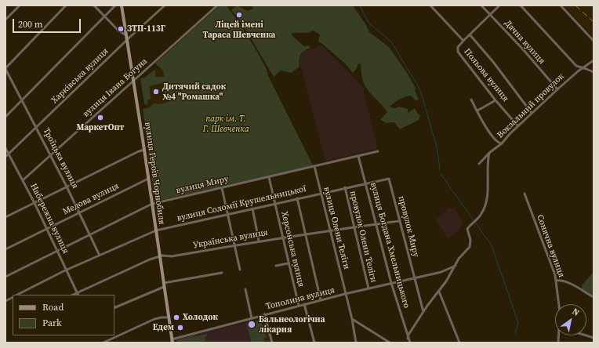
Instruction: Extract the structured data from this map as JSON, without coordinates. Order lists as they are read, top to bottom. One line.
{"streets":{"street":["Дачна вулиця","Польова вулиця","Харківська вулиця","вулиця Івана Богуна","Вокзальний провулок","Троїцька вулиця","вулиця Героїв Чорнобиля","вулиця Миру","Медова вулиця","вулиця Соломії Крушельницької","Набережна вулиця","провулок Миру","вулиця Олени Теліги","провулок Олени Теліги","Українська вулиця","вулиця Богдана Хмельницького","Сонячна вулиця","Херсонська вулиця","Тополина вулиця"]},"crossings":[["Дачна вулиця","Вокзальний провулок"],["Польова вулиця","Вокзальний провулок"],["Харківська вулиця","Троїцька вулиця"],["Харківська вулиця","вулиця Героїв Чорнобиля"],["Харківська вулиця","Набережна вулиця"],["вулиця Івана Богуна","Троїцька вулиця"],["вулиця Івана Богуна","вулиця Героїв Чорнобиля"],["вулиця Івана Богуна","Набережна вулиця"],["Троїцька вулиця","вулиця Миру"],["Троїцька вулиця","Медова вулиця"],["Троїцька вулиця","вулиця Соломії Крушельницької"],["вулиця Героїв Чорнобиля","вулиця Миру"],["вулиця Героїв Чорнобиля","Медова вулиця"],["вулиця Героїв Чорнобиля","вулиця Соломії Крушельницької"],["вулиця Героїв Чорнобиля","Українська вулиця"],["вулиця Героїв Чорнобиля","Тополина вулиця"],["вулиця Миру","Набережна вулиця"],["вулиця Миру","вулиця Олени Теліги"],["вулиця Миру","вулиця Богдана Хмельницького"],["вулиця Миру","Херсонська вулиця"],["Медова вулиця","Набережна вулиця"],["вулиця Соломії Крушельницької","Набережна вулиця"],["вулиця Соломії Крушельницької","провулок Миру"],["вулиця Соломії Крушельницької","вулиця Олени Теліги"],["вулиця Соломії Крушельницької","провулок Олени Теліги"],["вулиця Соломії Крушельницької","вулиця Богдана Хмельницького"],["вулиця Соломії Крушельницької","Херсонська вулиця"],["Набережна вулиця","Українська вулиця"],["провулок Миру","Українська вулиця"],["провулок Миру","Тополина вулиця"],["вулиця Олени Теліги","Українська вулиця"],["вулиця Олени Теліги","Тополина вулиця"],["провулок Олени Теліги","Українська вулиця"],["провулок Олени Теліги","Тополина вулиця"],["Українська вулиця","вулиця Богдана Хмельницького"],["Українська вулиця","Херсонська вулиця"],["вулиця Богдана Хмельницького","Тополина вулиця"],["Херсонська вулиця","Тополина вулиця"]],"parks":["парк ім. Т. Г. Шевченка"],"places":["Ліцей імені Тараса Шевченка","ЗТП-113Г","Дитячий садок №4 \"Ромашка\"","МаркетОпт","Холодок","Бальнеологічна лікарня","Едем"],"legend":["Road","Park"],"scale_bar":"200 m","north":"top right"}
